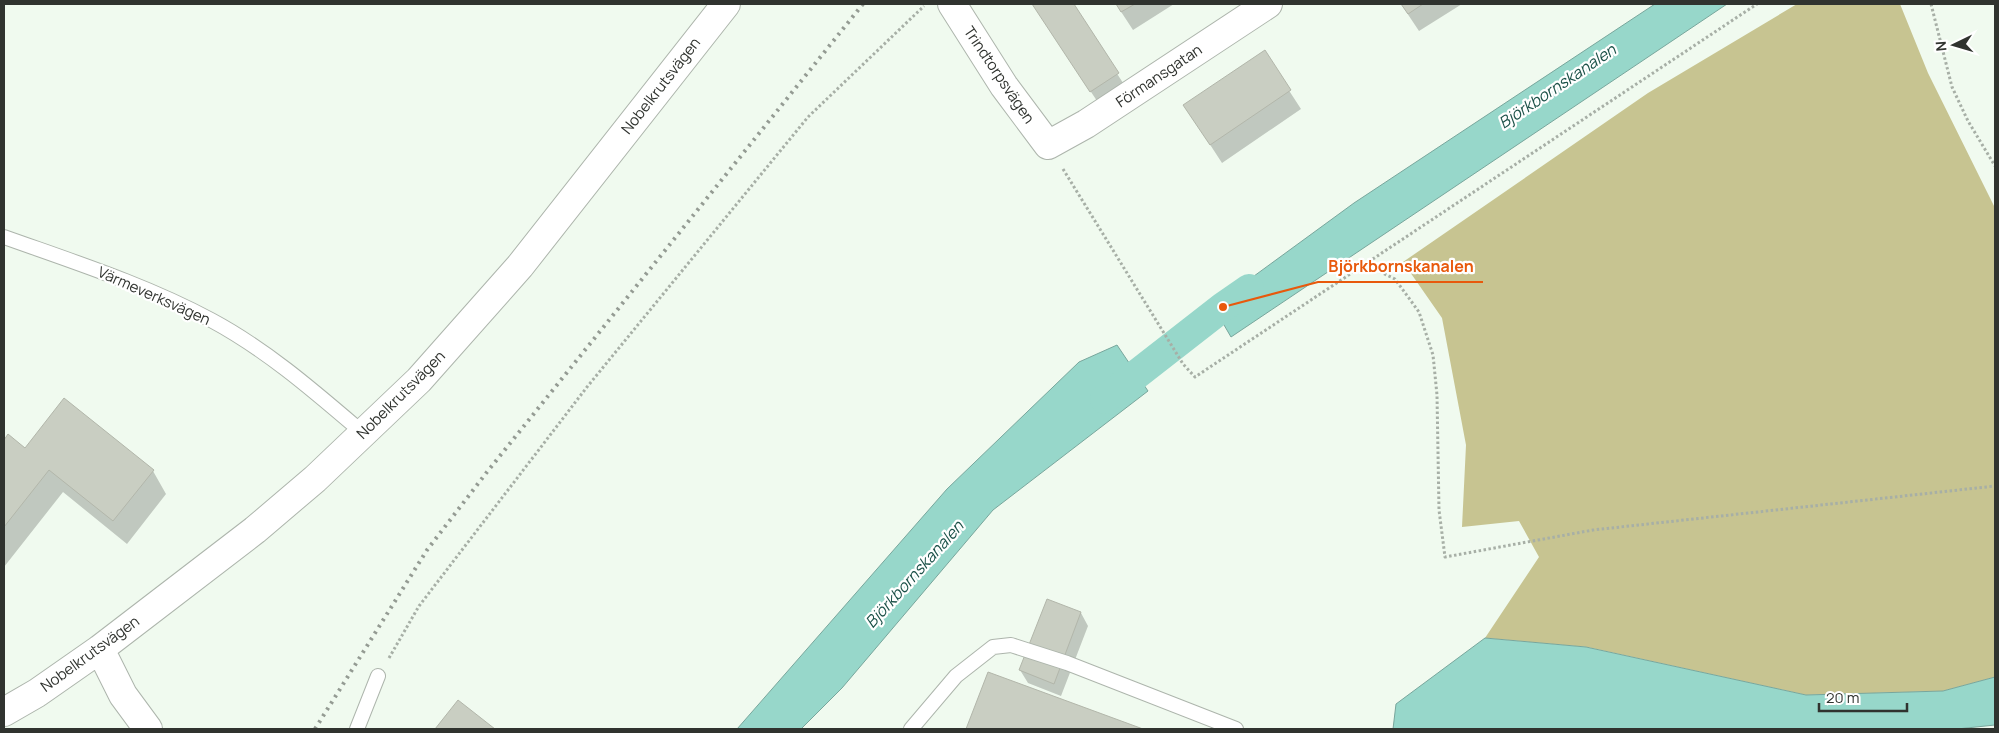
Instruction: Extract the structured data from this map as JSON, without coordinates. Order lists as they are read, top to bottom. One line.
{"streets":{"street":["Trindtorpsvägen","Förmansgatan","Nobelkrutsvägen"],"lane":["Värmeverksvägen"]},"crossings":[["Trindtorpsvägen","Förmansgatan"],["Nobelkrutsvägen","Värmeverksvägen"]],"water":["Björkbornskanalen"],"places":["Björkbornskanalen"],"scale_bar":"20 m","north":"left"}
